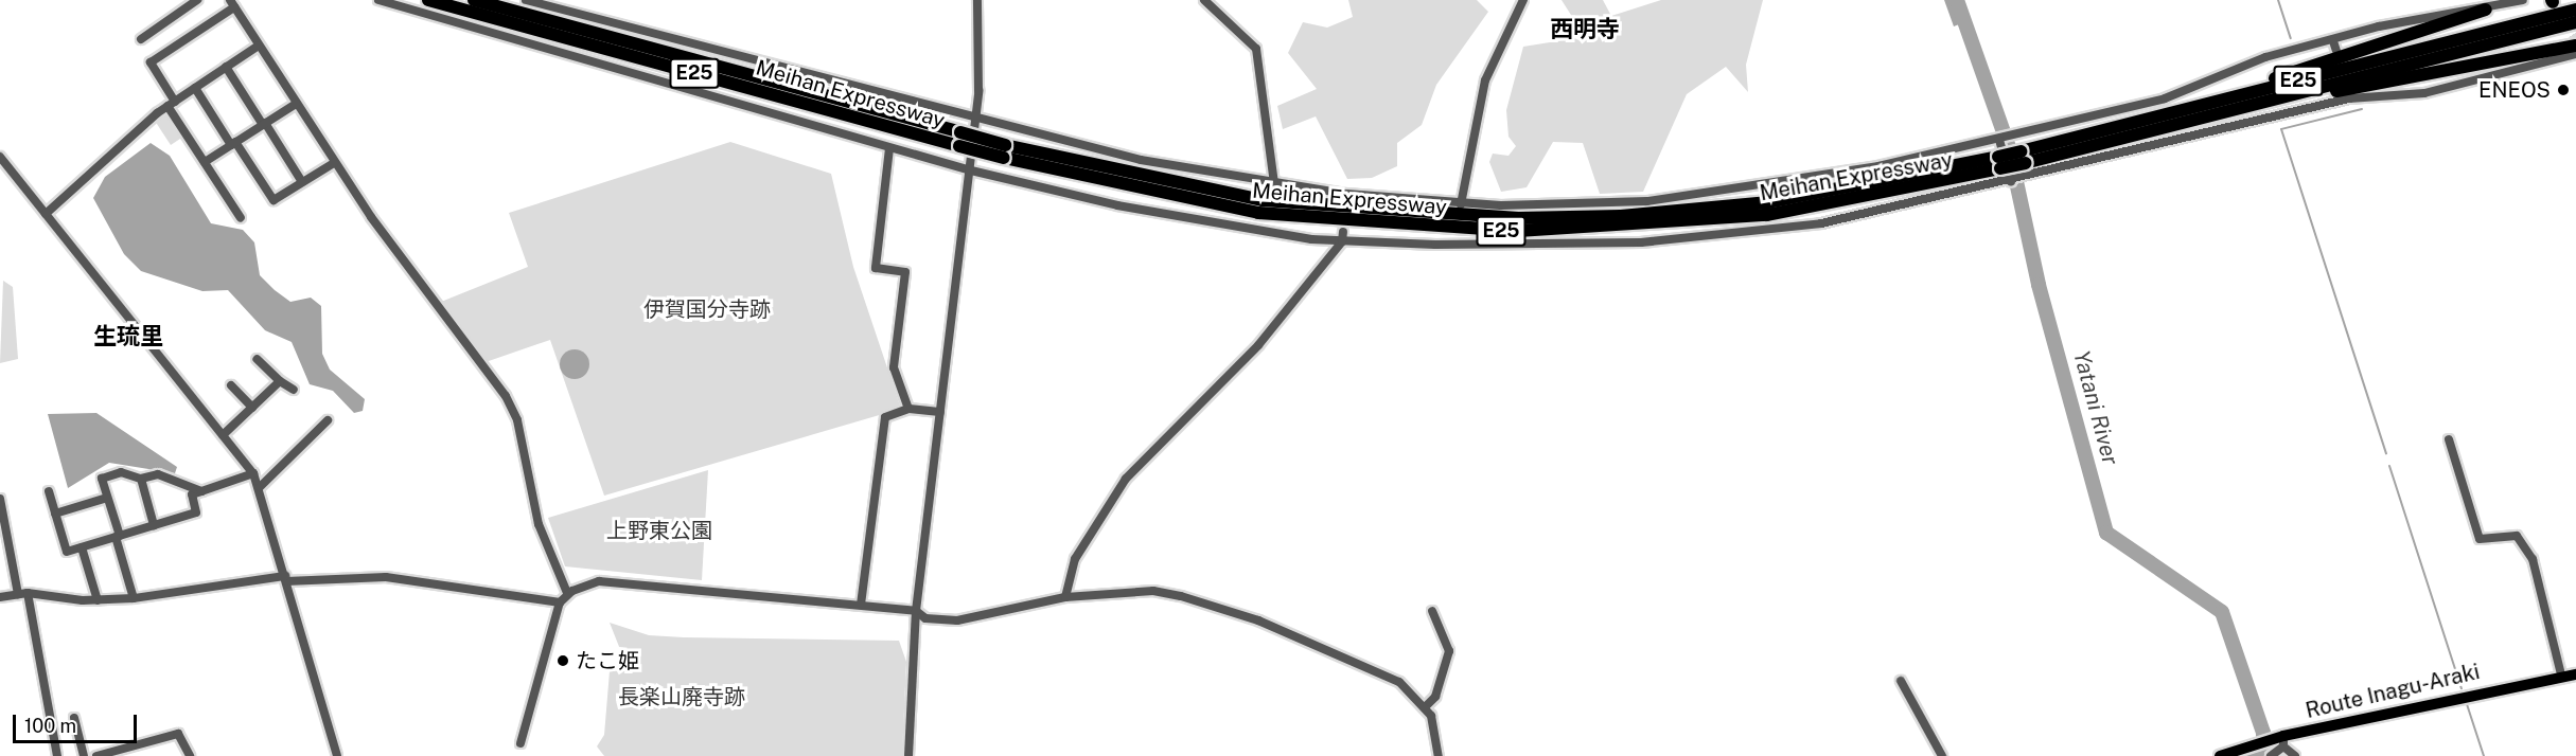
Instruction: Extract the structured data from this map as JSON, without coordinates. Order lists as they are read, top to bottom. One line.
{"streets":{"highway":["E25","Meihan Expressway"],"main road":["Route Inagu-Araki"]},"districts":["西明寺","生琉里"],"water":["Yatani River"],"parks":["伊賀国分寺跡","上野東公園","長楽山廃寺跡"],"places":["ENEOS","たこ姫"],"scale_bar":"100 m"}
